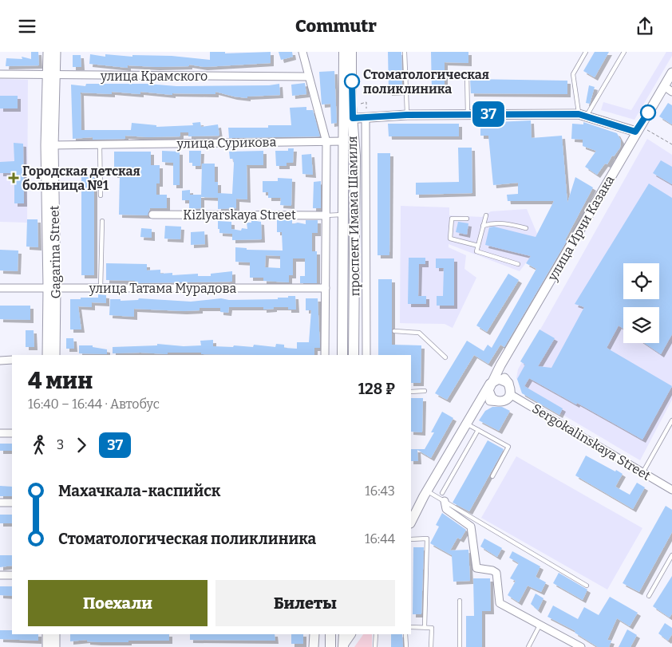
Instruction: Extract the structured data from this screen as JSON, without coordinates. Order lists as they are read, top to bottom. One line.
{"streets":{"main road":["проспект Имама Шамиля","улица Ирчи Казака","Gagarina Street"],"street":["улица Крамского","улица Сурикова","Kizlyarskaya Street","улица Татама Мурадова","Sergokalinskaya Street"]},"crossings":[["улица Крамского","Gagarina Street"],["улица Сурикова","проспект Имама Шамиля"],["улица Сурикова","Gagarina Street"],["улица Ирчи Казака","Sergokalinskaya Street"],["Gagarina Street","улица Татама Мурадова"]],"places":{"other":["Стоматологическая поликлиника"],"health":["Городская детская больница №1"]},"lines":["bus line 37"],"page":{"header":"Commutr","on_map":"37","heading":["4 мин","16:40 – 16:44 · Автобус","128 ₽"],"legs":["3","37"],"list":[{"name":"Махачкала-каспийск","value":"16:43"},{"name":"Стоматологическая поликлиника","value":"16:44"}],"buttons":["Поехали","Билеты"]}}
